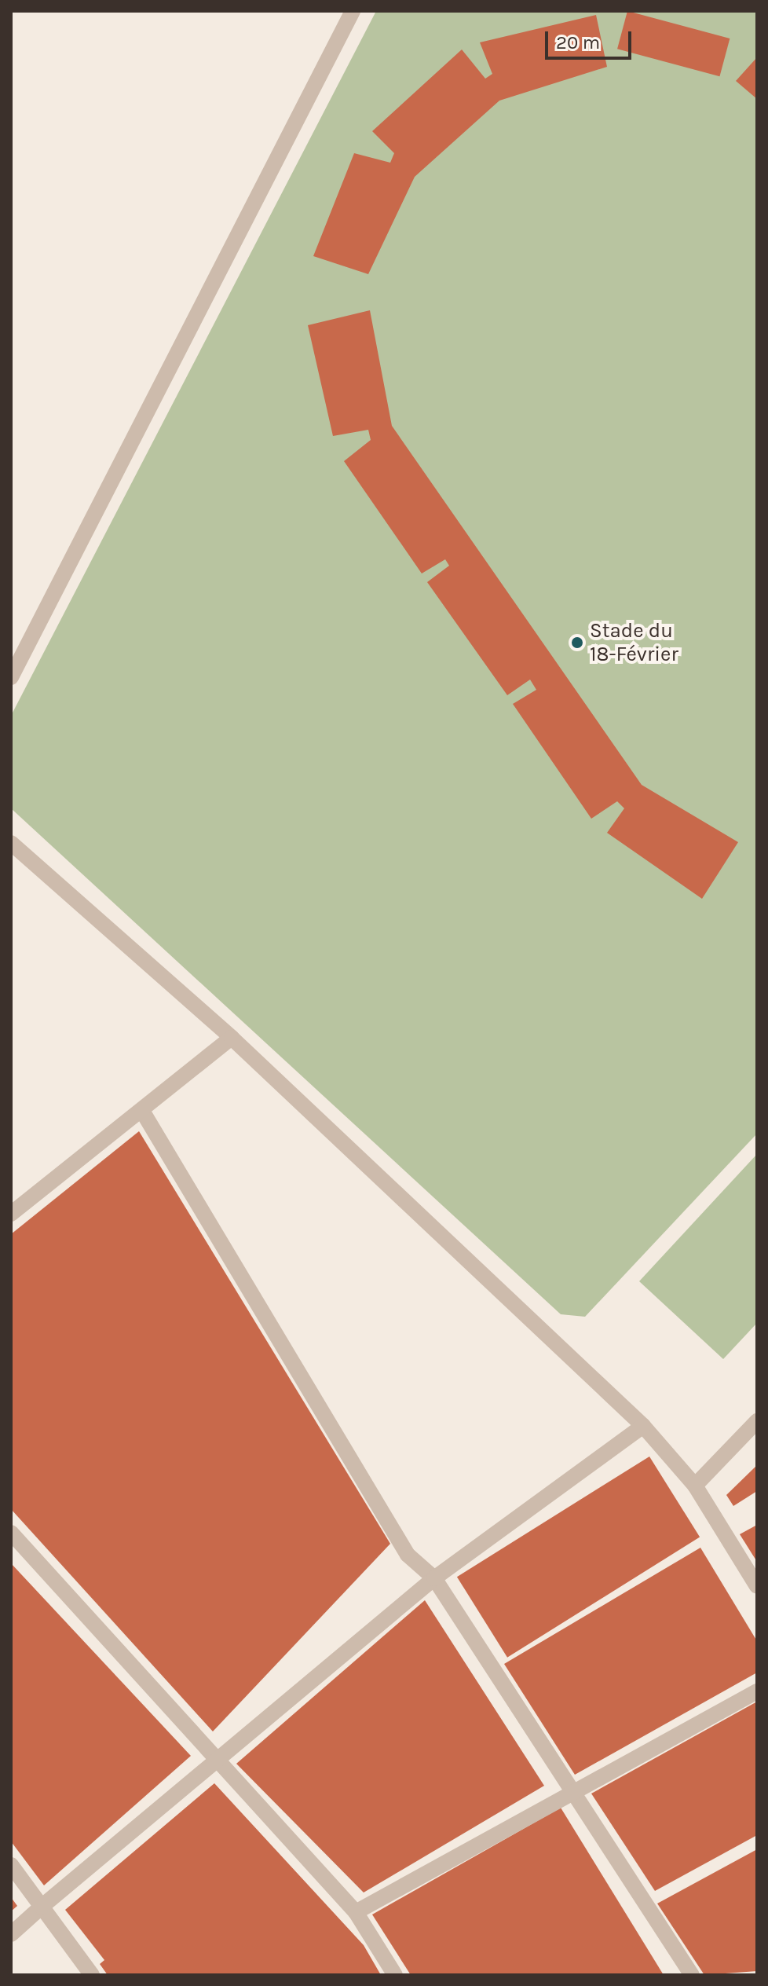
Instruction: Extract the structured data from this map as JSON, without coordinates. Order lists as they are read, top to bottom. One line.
{"places":["Stade du 18-Février"],"scale_bar":"20 m"}
